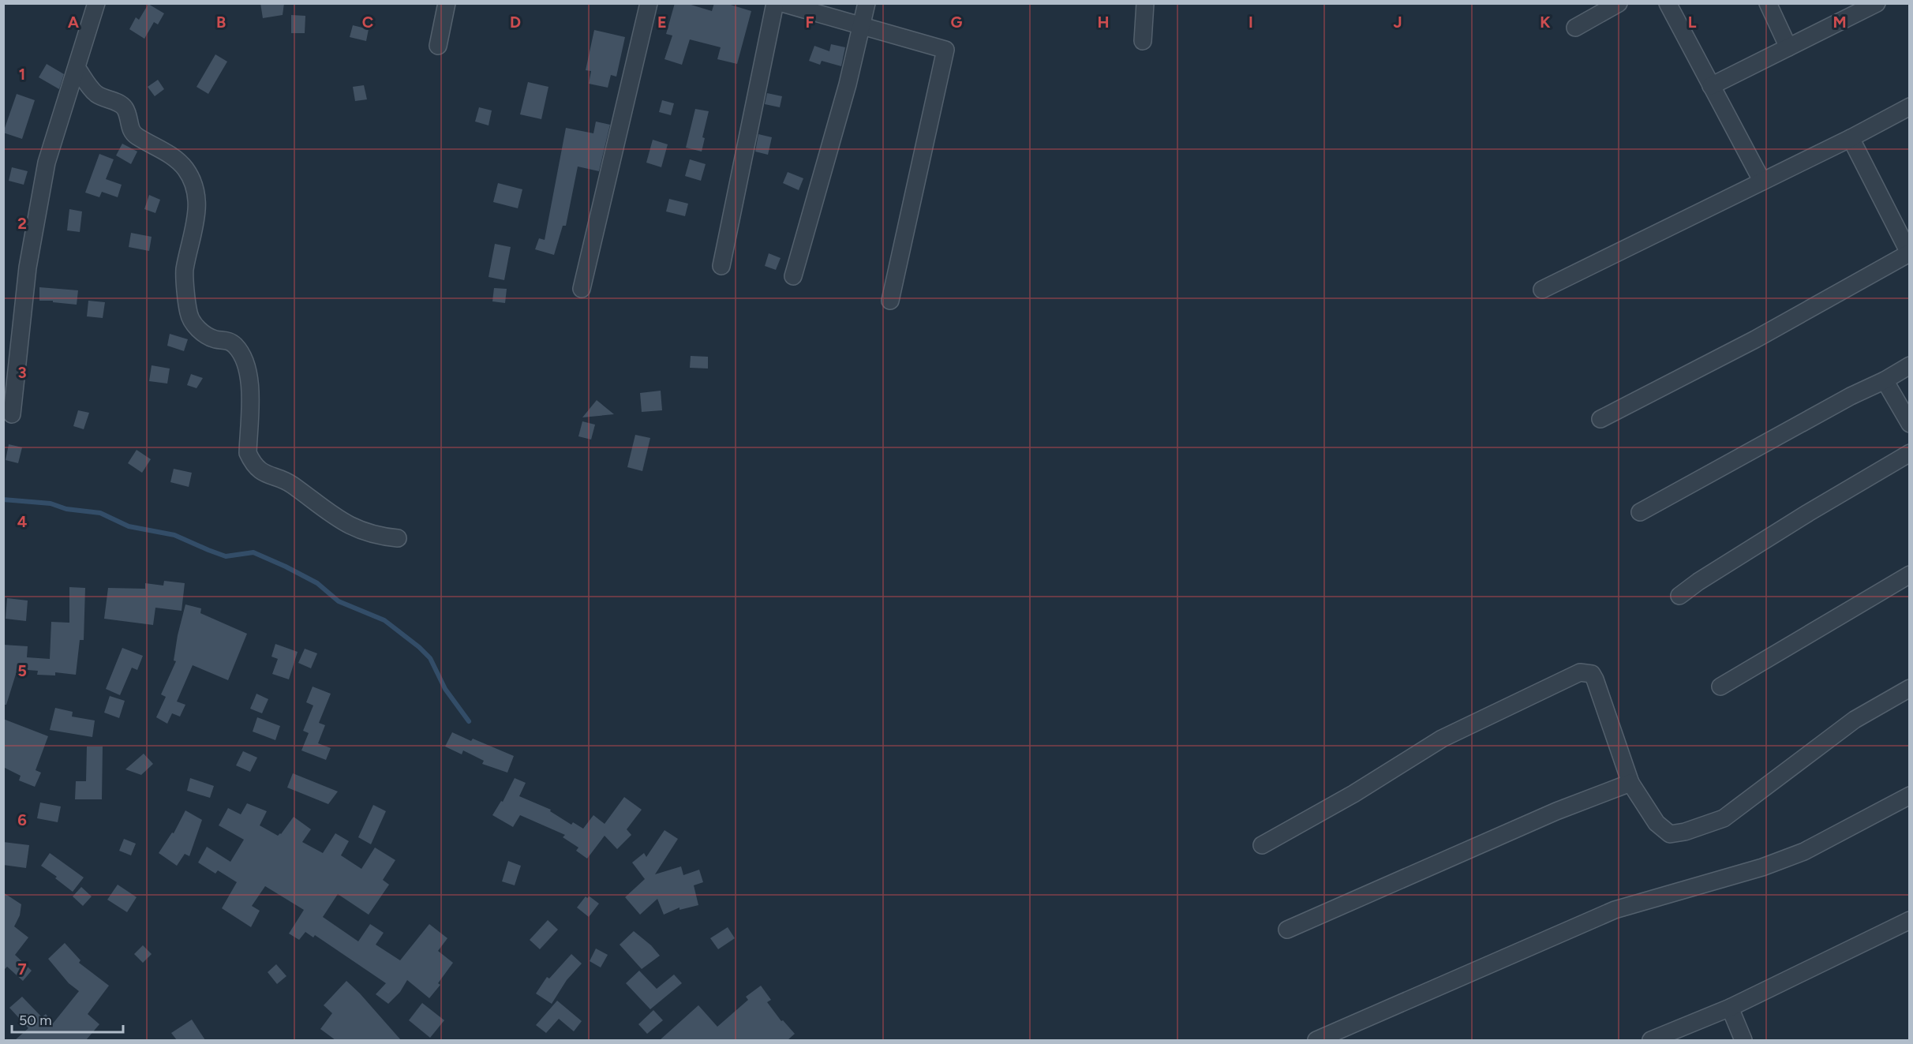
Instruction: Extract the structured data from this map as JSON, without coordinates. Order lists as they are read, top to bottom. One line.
{"scale_bar":"50 m","grid":{"columns":["A","B","C","D","E","F","G","H","I","J","K","L","M"],"rows":["1","2","3","4","5","6","7"]}}
